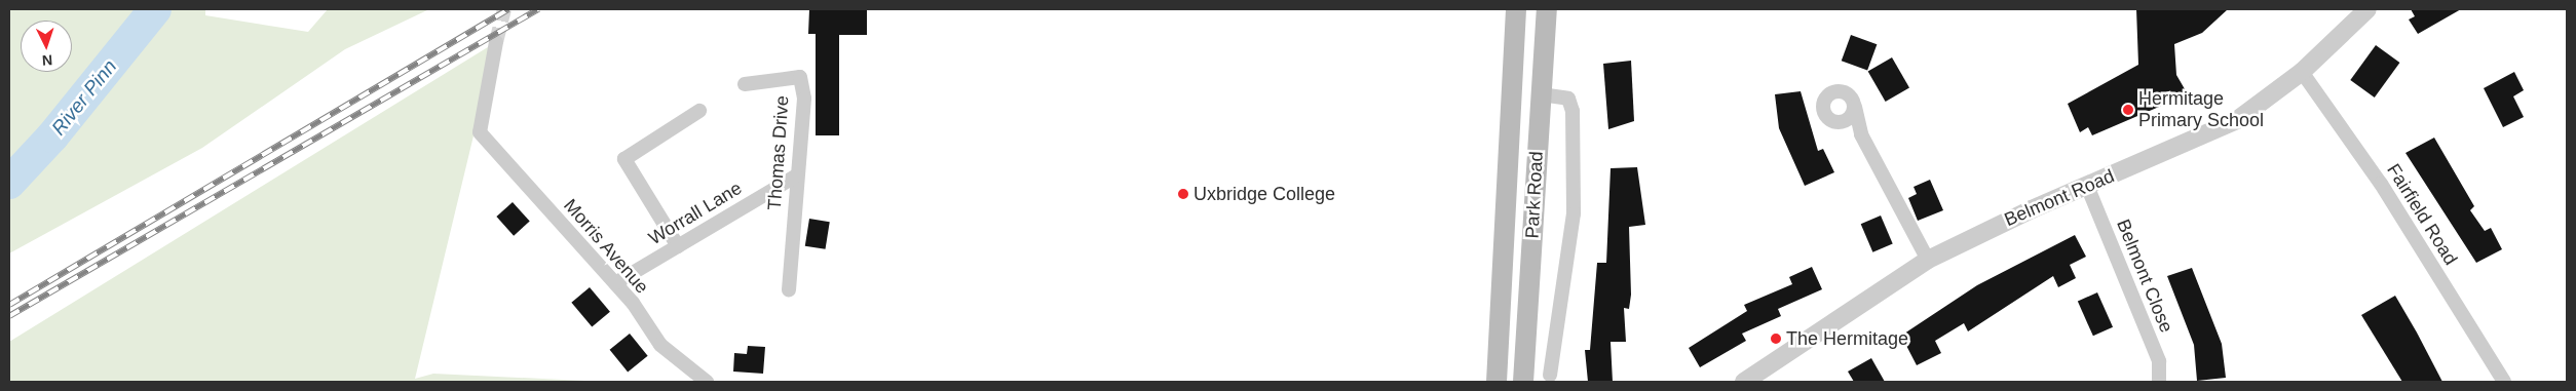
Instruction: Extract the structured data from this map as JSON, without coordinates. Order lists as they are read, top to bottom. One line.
{"streets":{"main road":["Park Road"],"street":["Thomas Drive","Belmont Road","Worrall Lane","Fairfield Road","Morris Avenue","Belmont Close"]},"crossings":[["Thomas Drive","Worrall Lane"],["Belmont Road","Fairfield Road"],["Belmont Road","Belmont Close"],["Worrall Lane","Morris Avenue"]],"water":["River Pinn"],"places":["Hermitage Primary School","Uxbridge College","The Hermitage"],"north":"bottom"}
